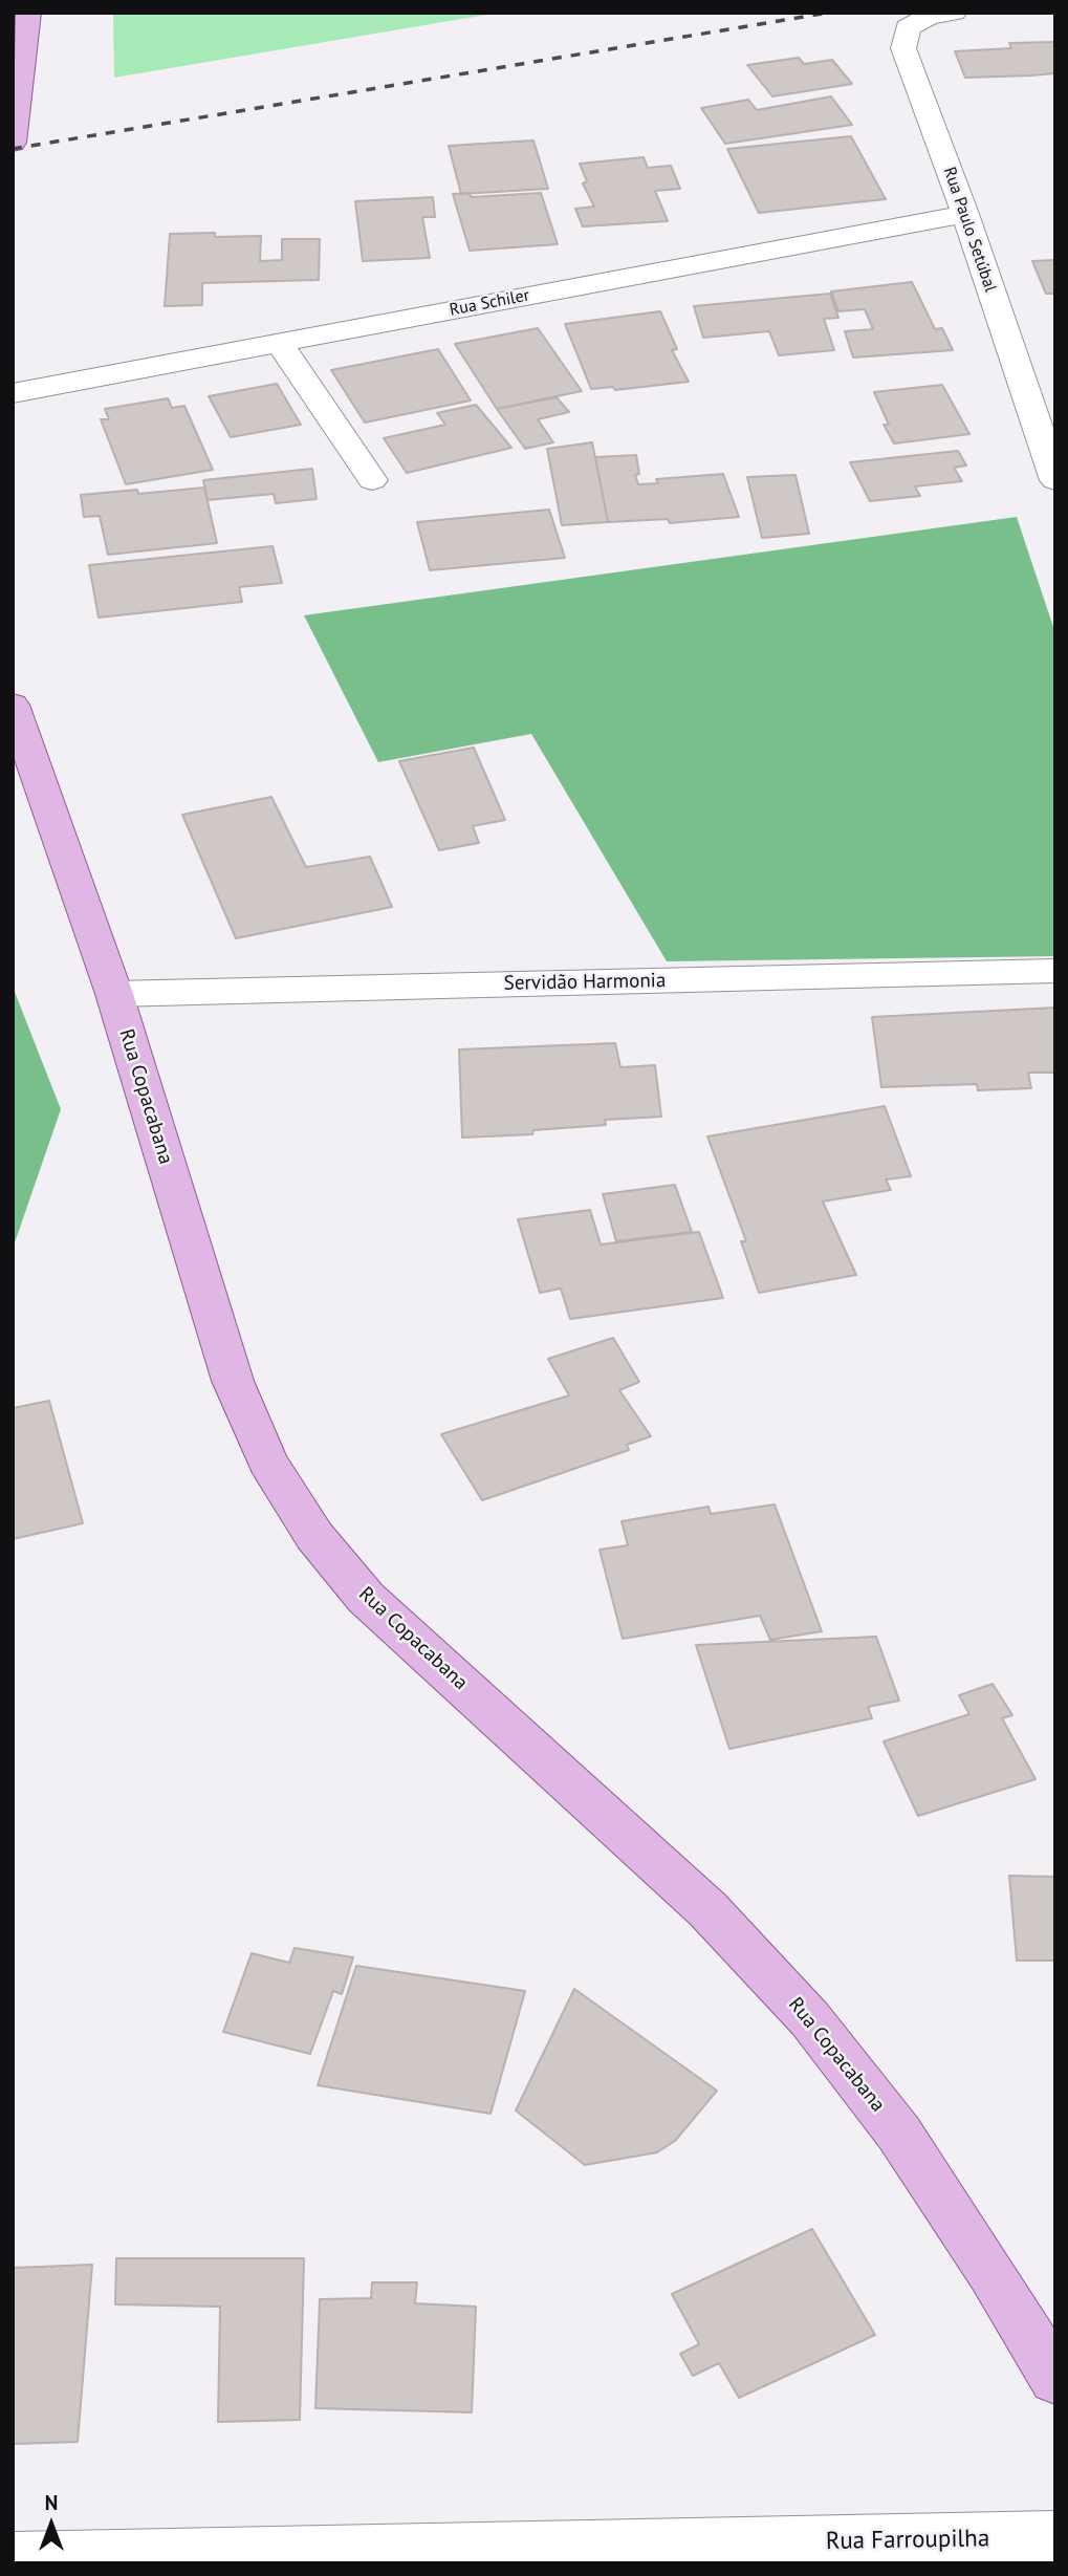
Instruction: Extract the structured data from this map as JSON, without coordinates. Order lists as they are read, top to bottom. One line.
{"streets":{"main road":["Rua Copacabana"],"street":["Rua Paulo Setúbal","Rua Schiler","Servidão Harmonia","Rua Farroupilha"]},"crossings":[["Rua Paulo Setúbal","Rua Schiler"],["Servidão Harmonia","Rua Copacabana"]],"north":"top"}
